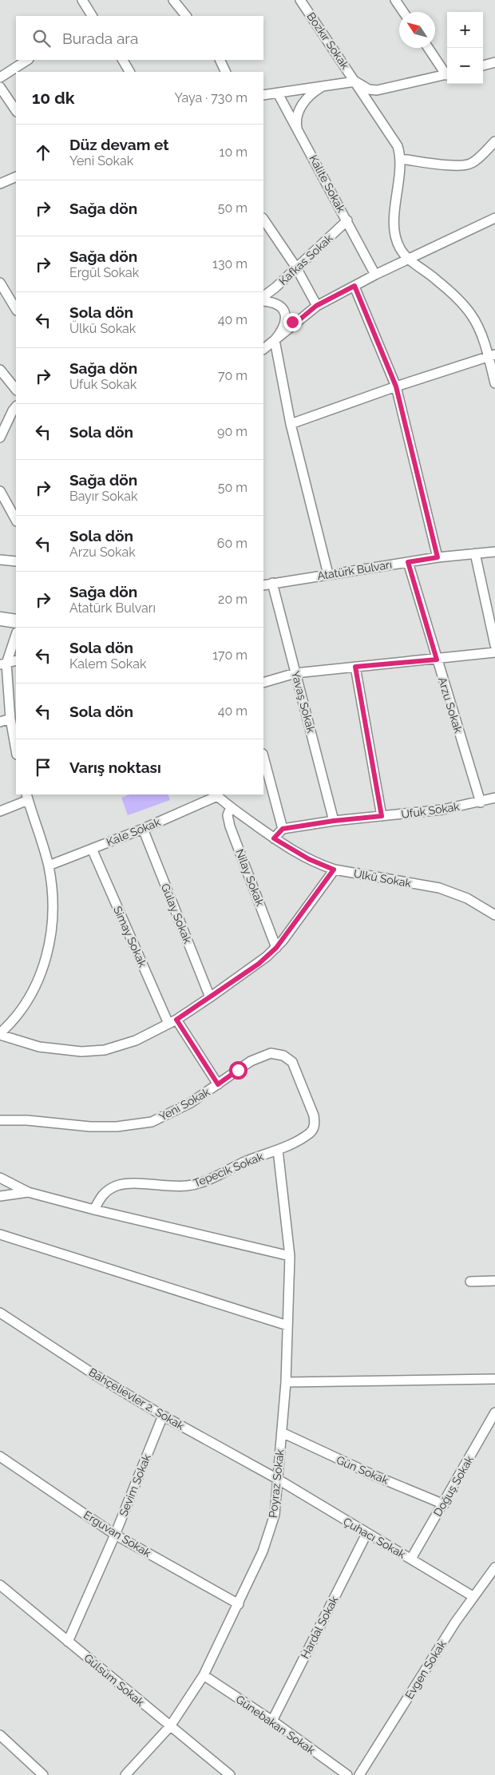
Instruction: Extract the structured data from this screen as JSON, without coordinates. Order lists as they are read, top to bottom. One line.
{"streets":{"street":["Bozkır Sokak","Kalite Sokak","Kafkas Sokak","Atatürk Bulvarı","Yavaş Sokak","Arzu Sokak","Ufuk Sokak","Kale Sokak","Nilay Sokak","Ülkü Sokak","Gülay Sokak","Simay Sokak","Yeni Sokak","Tepecik Sokak","Bahçelievler 2. Sokak","Gün Sokak","Poyraz Sokak","Sevim Sokak","Doğuş Sokak","Erguvan Sokak","Çuhacı Sokak","Hardal Sokak","Evgen Sokak","Gülsüm Sokak","Günebakan Sokak"]},"crossings":[["Kalite Sokak","Kafkas Sokak"],["Atatürk Bulvarı","Yavaş Sokak"],["Atatürk Bulvarı","Arzu Sokak"],["Yavaş Sokak","Ufuk Sokak"],["Arzu Sokak","Ufuk Sokak"],["Kale Sokak","Ülkü Sokak"],["Kale Sokak","Gülay Sokak"],["Kale Sokak","Simay Sokak"],["Nilay Sokak","Ülkü Sokak"],["Simay Sokak","Yeni Sokak"],["Yeni Sokak","Tepecik Sokak"],["Yeni Sokak","Poyraz Sokak"],["Tepecik Sokak","Poyraz Sokak"],["Bahçelievler 2. Sokak","Poyraz Sokak"],["Bahçelievler 2. Sokak","Sevim Sokak"],["Bahçelievler 2. Sokak","Çuhacı Sokak"],["Gün Sokak","Poyraz Sokak"],["Gün Sokak","Doğuş Sokak"],["Poyraz Sokak","Erguvan Sokak"],["Poyraz Sokak","Çuhacı Sokak"],["Poyraz Sokak","Gülsüm Sokak"],["Poyraz Sokak","Günebakan Sokak"],["Sevim Sokak","Erguvan Sokak"],["Sevim Sokak","Gülsüm Sokak"],["Doğuş Sokak","Çuhacı Sokak"],["Çuhacı Sokak","Hardal Sokak"],["Çuhacı Sokak","Evgen Sokak"],["Hardal Sokak","Günebakan Sokak"]],"north":"top left","page":{"map_buttons":["+","−"],"search":"Burada ara","heading":["10 dk","Yaya · 730 m"],"list":[["Düz devam et","Yeni Sokak","10 m"],["Sağa dön","50 m"],["Sağa dön","Ergül Sokak","130 m"],["Sola dön","Ülkü Sokak","40 m"],["Sağa dön","Ufuk Sokak","70 m"],["Sola dön","90 m"],["Sağa dön","Bayır Sokak","50 m"],["Sola dön","Arzu Sokak","60 m"],["Sağa dön","Atatürk Bulvarı","20 m"],["Sola dön","Kalem Sokak","170 m"],["Sola dön","40 m"],"Varış noktası"]}}
